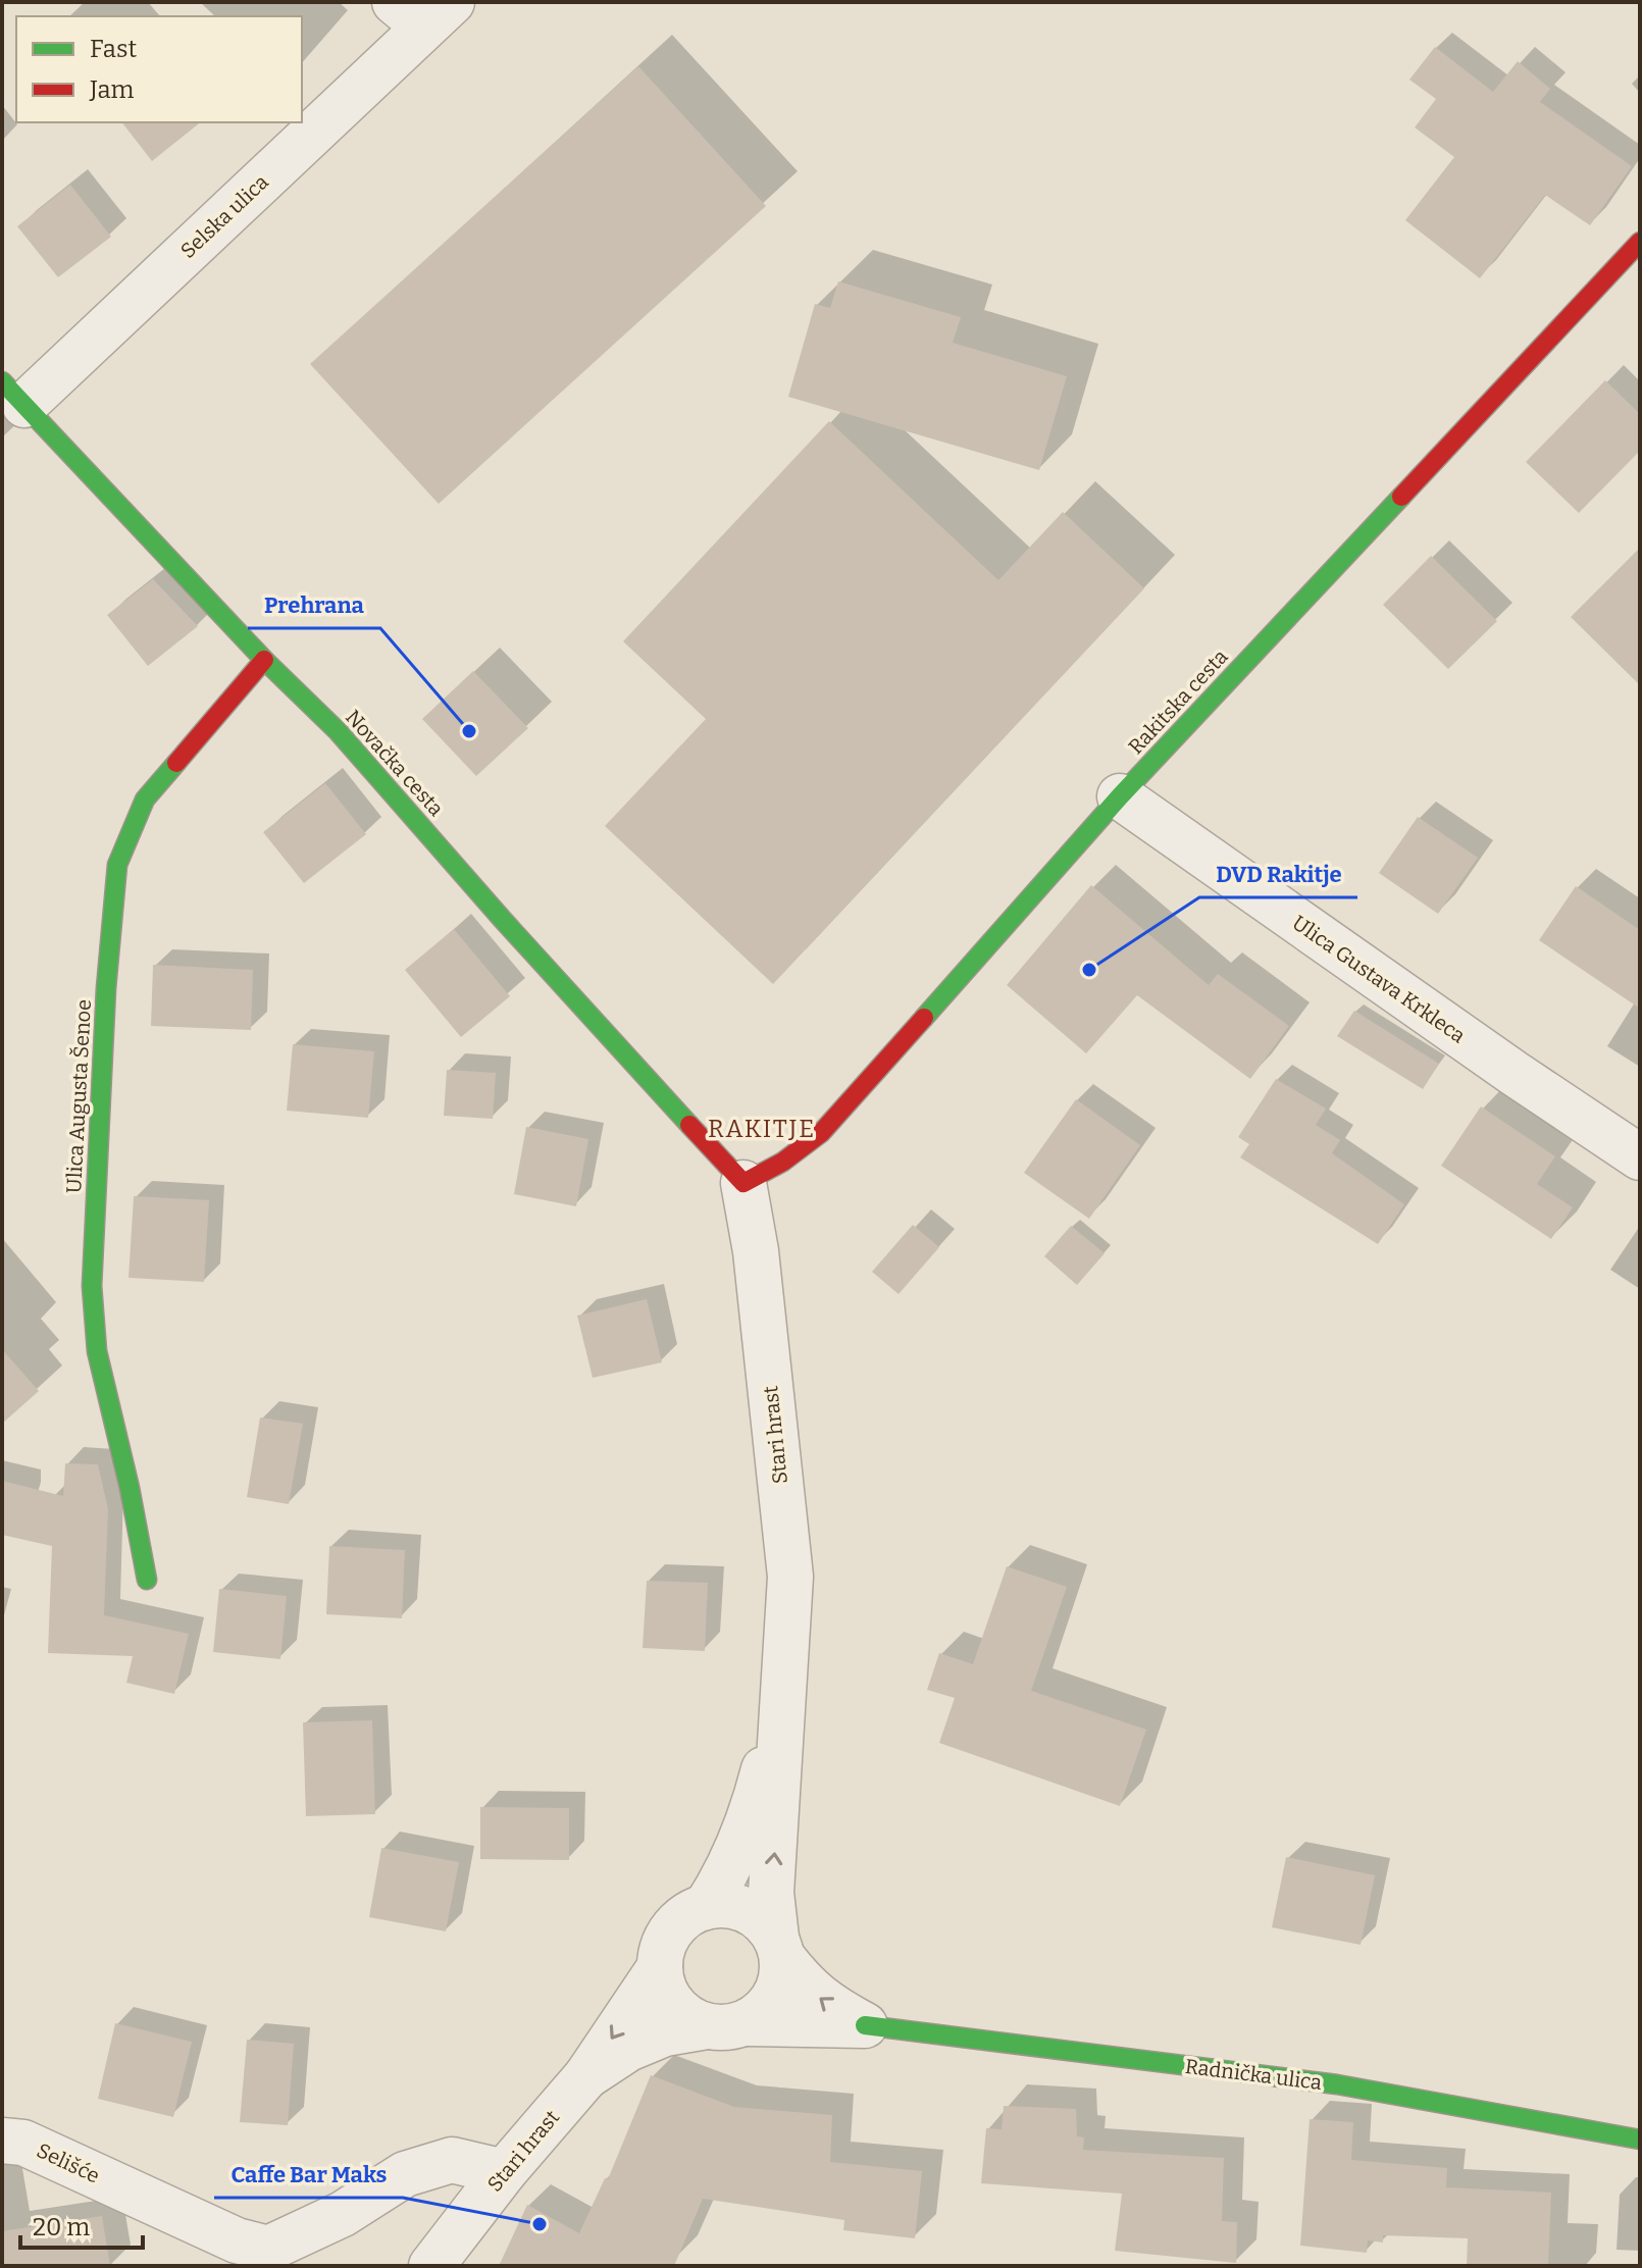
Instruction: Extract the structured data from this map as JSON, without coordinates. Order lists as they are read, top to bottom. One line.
{"streets":{"street":["Selska ulica","Rakitska cesta","Novačka cesta","Ulica Gustava Krkleca","Ulica Augusta Šenoe","Stari hrast","Radnička ulica","Selišće"]},"crossings":[["Selska ulica","Novačka cesta"],["Rakitska cesta","Novačka cesta"],["Rakitska cesta","Ulica Gustava Krkleca"],["Rakitska cesta","Stari hrast"],["Novačka cesta","Ulica Augusta Šenoe"],["Novačka cesta","Stari hrast"],["Stari hrast","Radnička ulica"],["Stari hrast","Selišće"]],"districts":["RAKITJE"],"places":["Prehrana","DVD Rakitje","Caffe Bar Maks"],"legend":["Fast","Jam"],"scale_bar":"20 m"}
